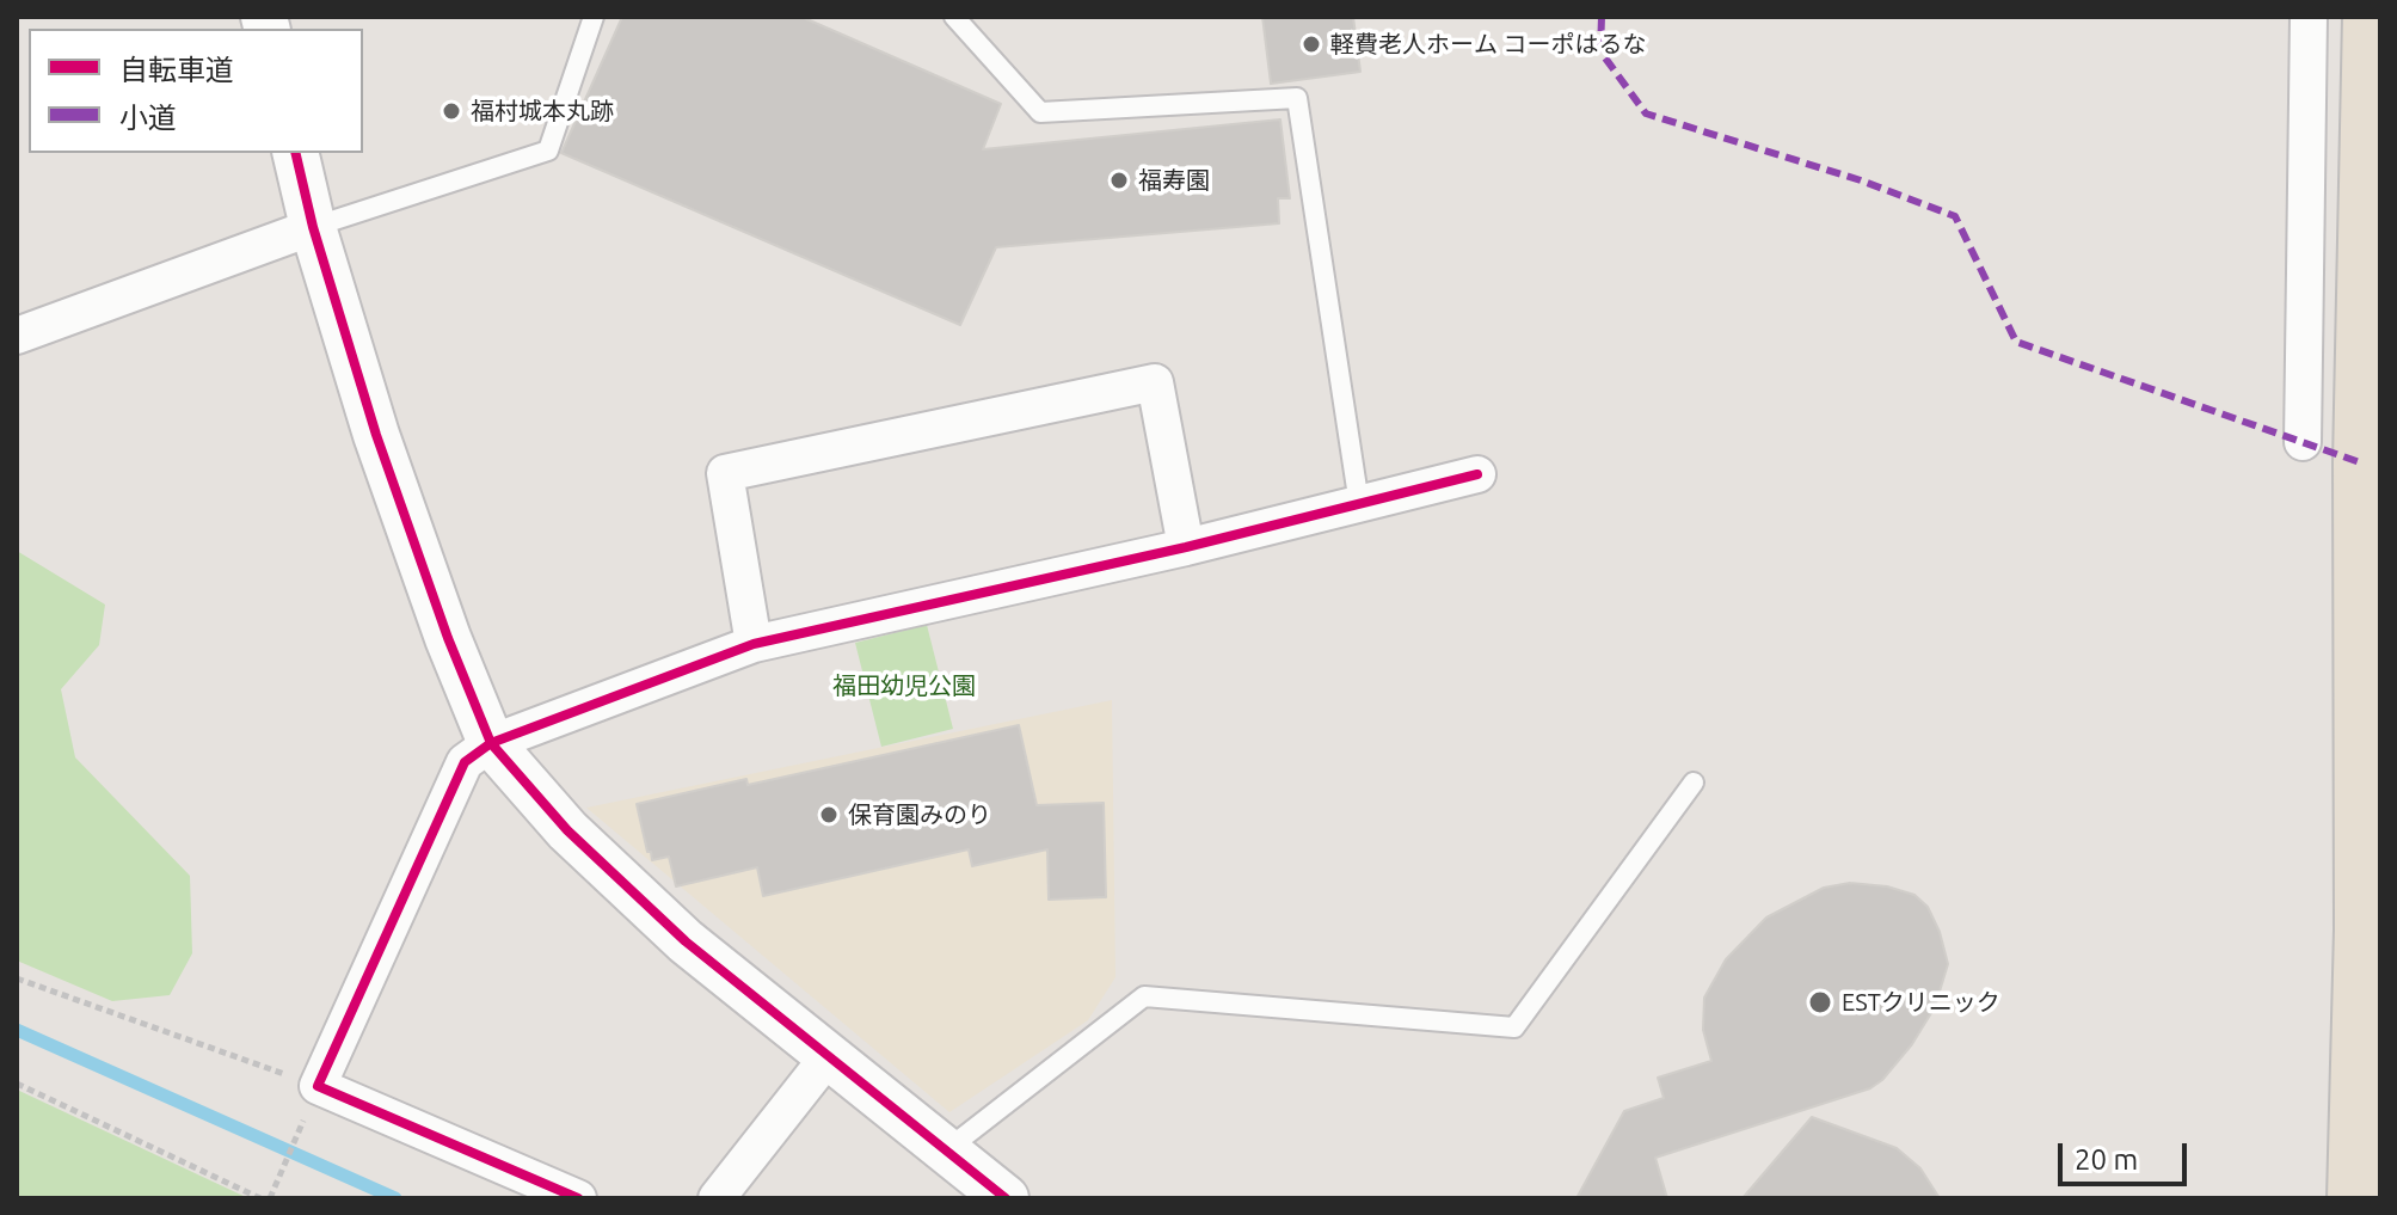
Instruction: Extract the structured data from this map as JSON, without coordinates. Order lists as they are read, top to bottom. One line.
{"parks":["福田幼児公園"],"places":["軽費老人ホーム コーポはるな","福村城本丸跡","福寿園","保育園みのり","ESTクリニック"],"legend":["自転車道","小道"],"scale_bar":"20 m"}
